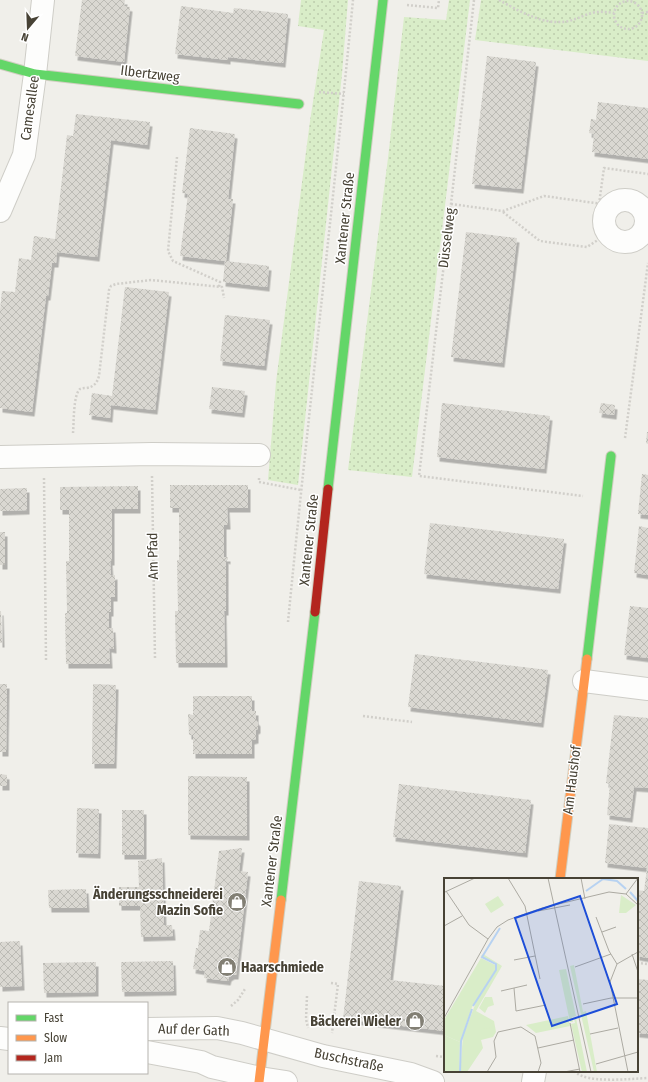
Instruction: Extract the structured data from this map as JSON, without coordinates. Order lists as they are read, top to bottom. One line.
{"streets":{"main road":["Ilbertzweg","Xantener Straße","Am Haushof"],"street":["Camesallee","Auf der Gath","Buschstraße"],"path":["Düsselweg","Am Pfad"]},"crossings":[["Ilbertzweg","Camesallee"],["Xantener Straße","Auf der Gath"],["Xantener Straße","Buschstraße"],["Düsselweg","Am Haushof"],["Auf der Gath","Buschstraße"]],"places":{"shop":["Änderungsschneiderei Mazin Sofie","Haarschmiede","Bäckerei Wieler"]},"legend":["Fast","Slow","Jam"],"north":"bottom"}
